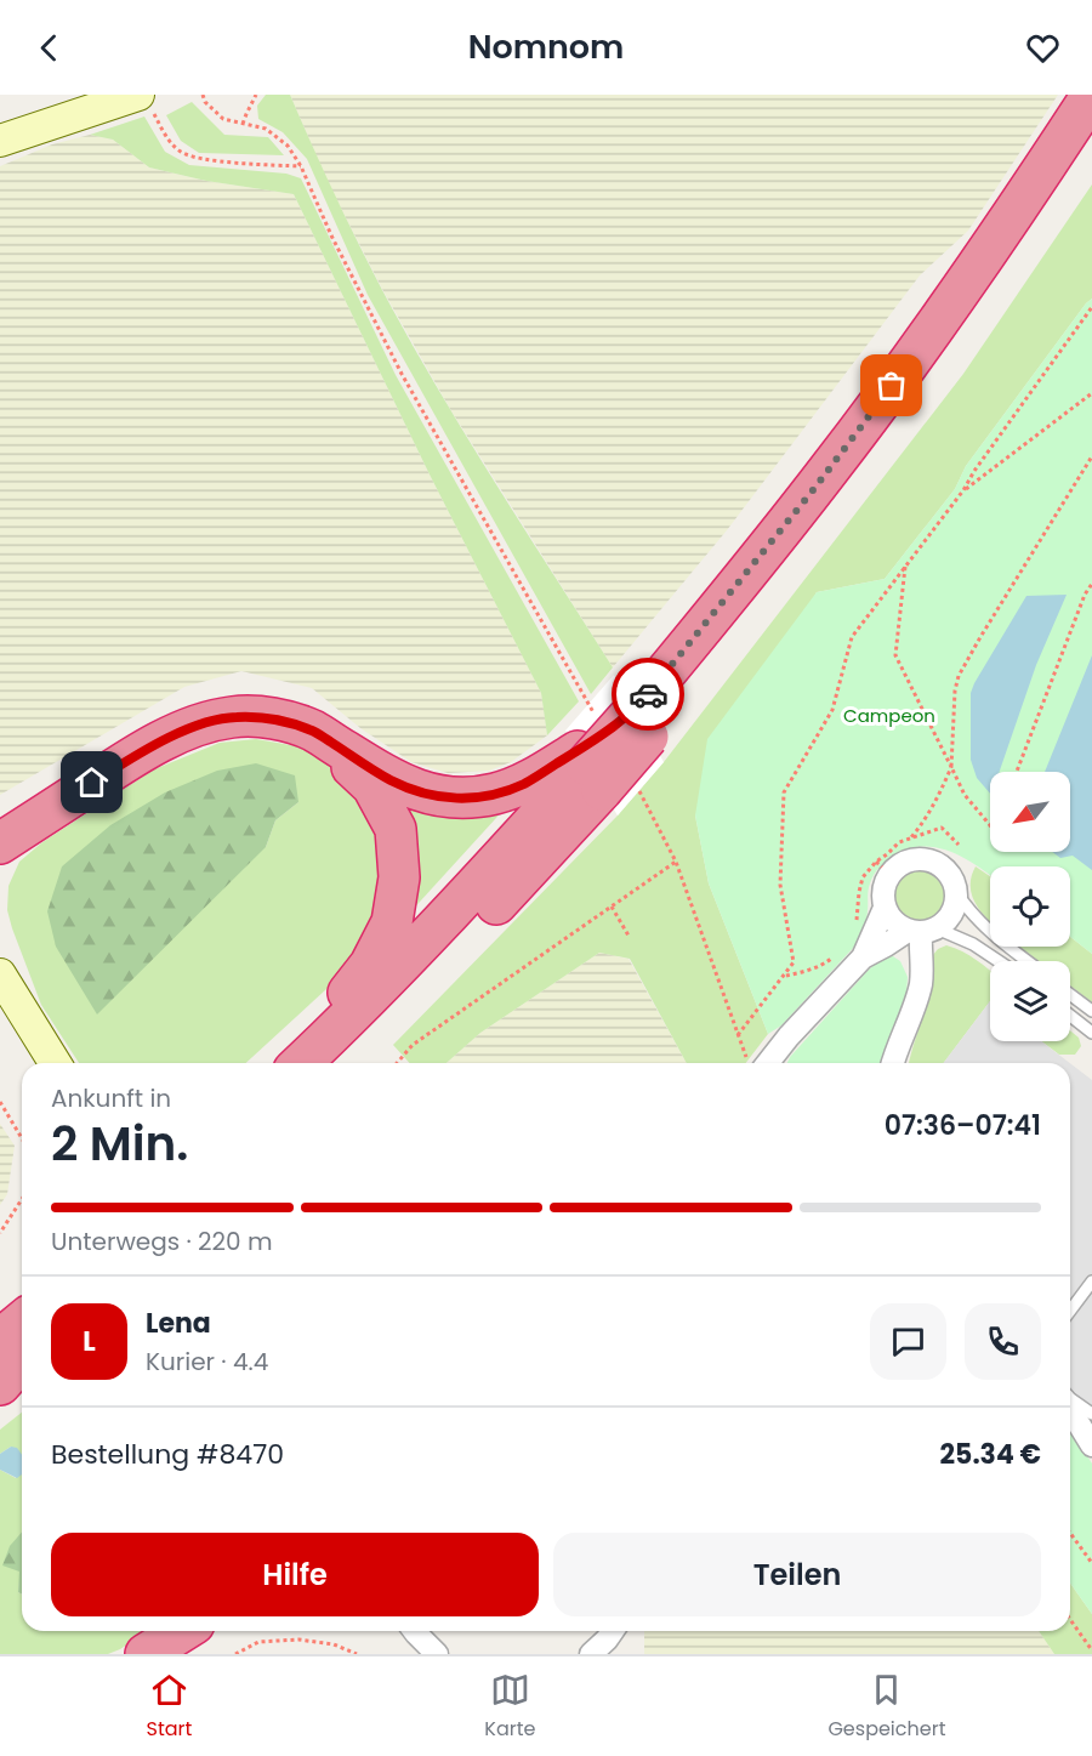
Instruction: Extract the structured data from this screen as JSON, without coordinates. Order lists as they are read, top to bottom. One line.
{"parks":["Campeon"],"north":"bottom left","page":{"header":"Nomnom","heading":["2 Min.","Ankunft in","07:36–07:41"],"panel":["Lena","Kurier · 4.4","Bestellung #8470","25.34 €"],"bar":"Unterwegs · 220 m","round":"L","buttons":["Hilfe","Teilen"],"tabs":["Start","Karte","Gespeichert"]}}
